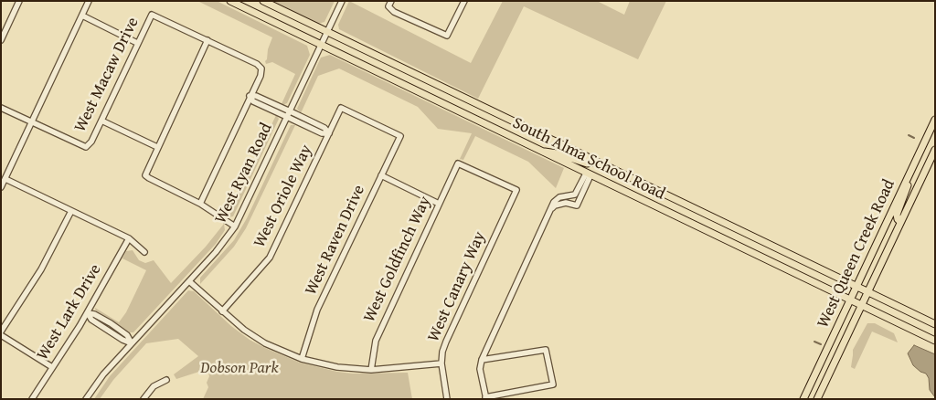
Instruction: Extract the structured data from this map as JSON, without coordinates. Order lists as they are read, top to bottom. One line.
{"streets":{"main road":["South Alma School Road","West Queen Creek Road"],"street":["West Macaw Drive","West Ryan Road","West Oriole Way","West Raven Drive","West Goldfinch Way","West Canary Way","West Lark Drive"]},"crossings":[["South Alma School Road","West Ryan Road"],["South Alma School Road","West Queen Creek Road"],["West Oriole Way","West Raven Drive"],["West Goldfinch Way","West Canary Way"]],"parks":["Dobson Park"]}
